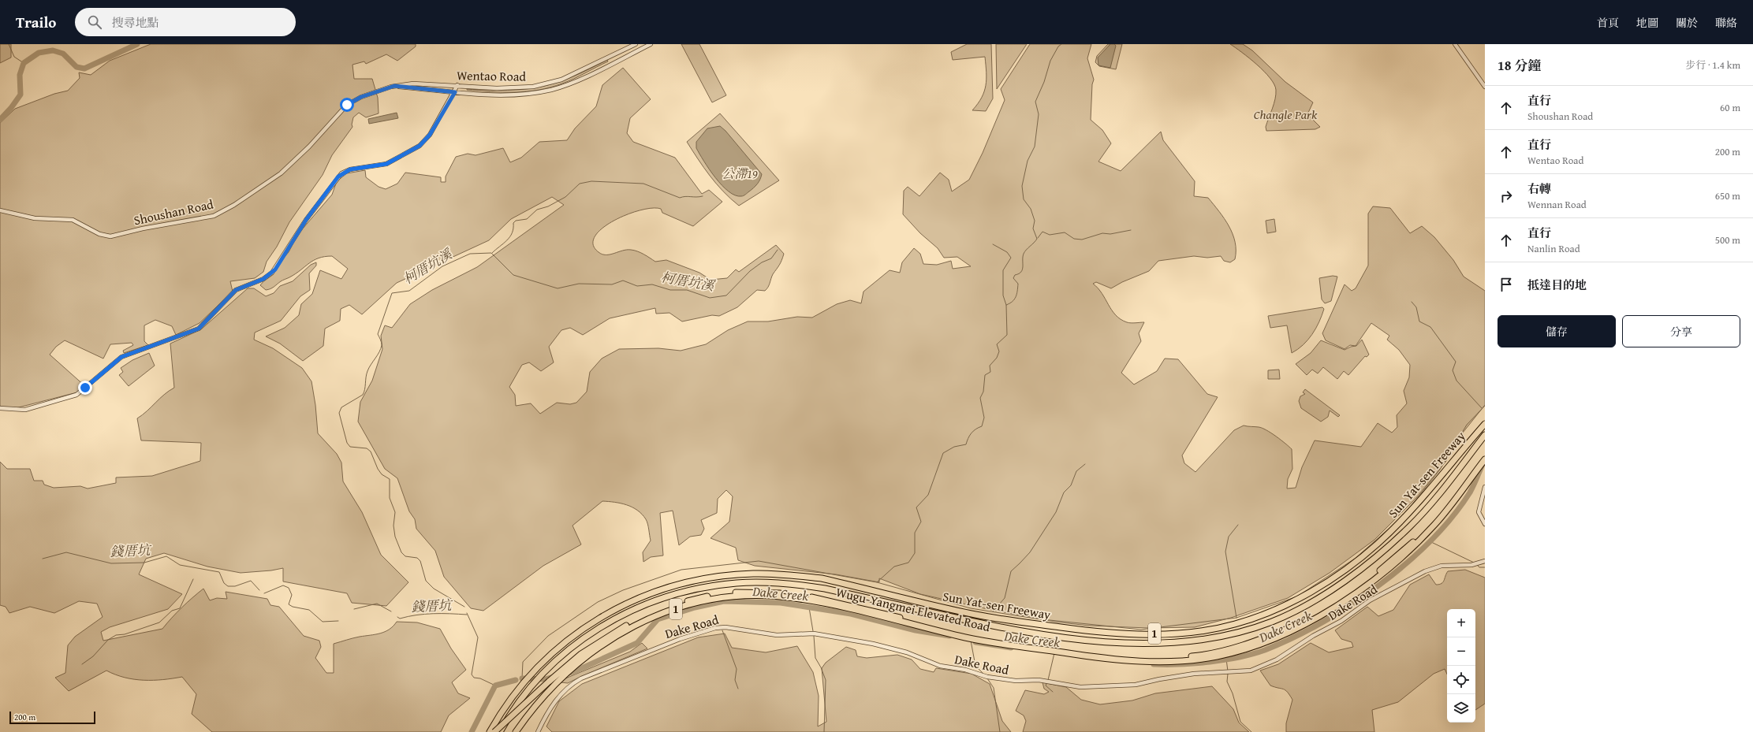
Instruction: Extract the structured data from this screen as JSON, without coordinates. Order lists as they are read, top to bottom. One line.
{"streets":{"highway":["Sun Yat-sen Freeway","1","Wugu-Yangmei Elevated Road"],"street":["Wentao Road","Shoushan Road","Dake Road"]},"crossings":[["Wentao Road","Shoushan Road"]],"water":["柯厝坑溪","錢厝坑","Dake Creek"],"parks":["Changle Park","公滯19"],"scale_bar":"200 m","page":{"header":"Trailo","search":"搜尋地點","nav":["首頁","地圖","關於","聯絡"],"heading":["18 分鐘","步行 · 1.4 km"],"list":[["直行","Shoushan Road","60 m"],["直行","Wentao Road","200 m"],["右轉","Wennan Road","650 m"],["直行","Nanlin Road","500 m"],"抵達目的地"],"buttons":["儲存","分享"],"map_buttons":["+","−"],"scale":"200 m"}}
